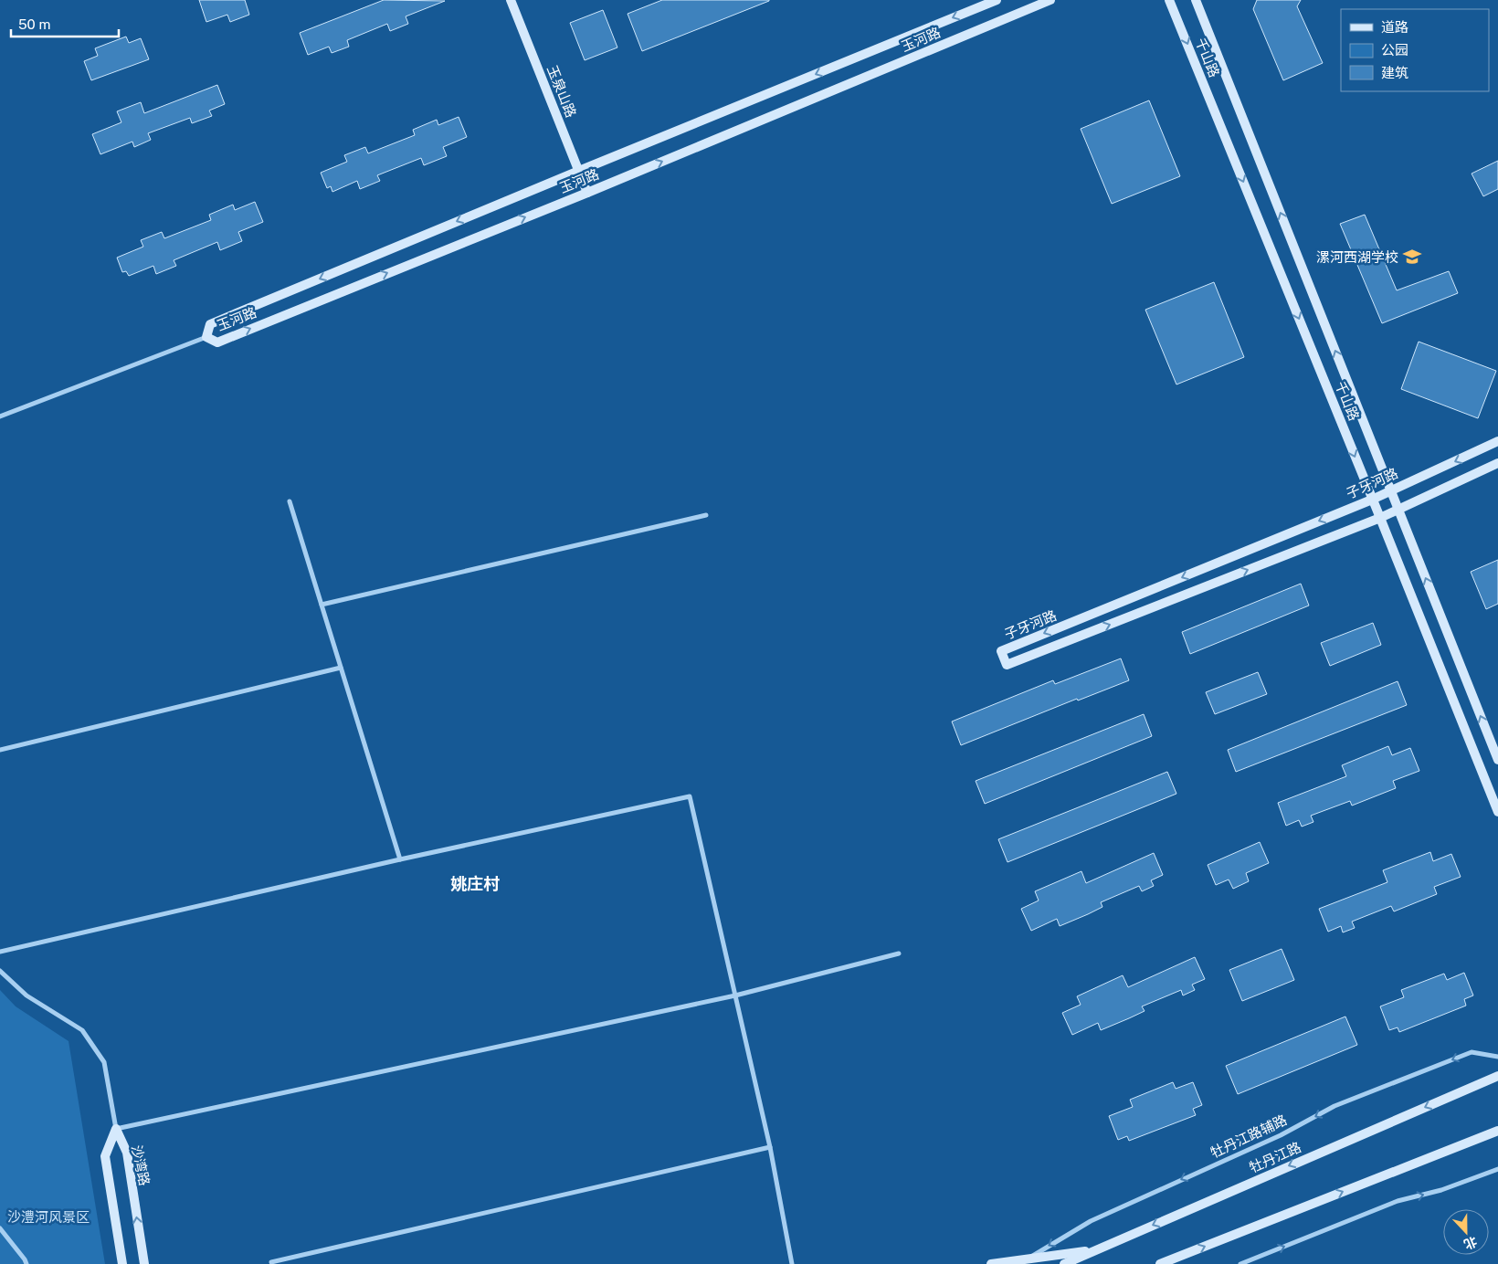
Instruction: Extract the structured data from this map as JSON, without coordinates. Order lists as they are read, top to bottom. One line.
{"streets":{"street":["玉河路","千山路","玉泉山路","子牙河路","牡丹江路辅路","牡丹江路","沙湾路"]},"crossings":[["玉河路","玉泉山路"],["千山路","子牙河路"]],"one_way":["牡丹江路辅路"],"districts":["姚庄村"],"parks":["沙澧河风景区"],"places":{"school or university":["漯河西湖学校"]},"legend":["道路","公园","建筑"],"scale_bar":"50 m","north":"bottom"}
